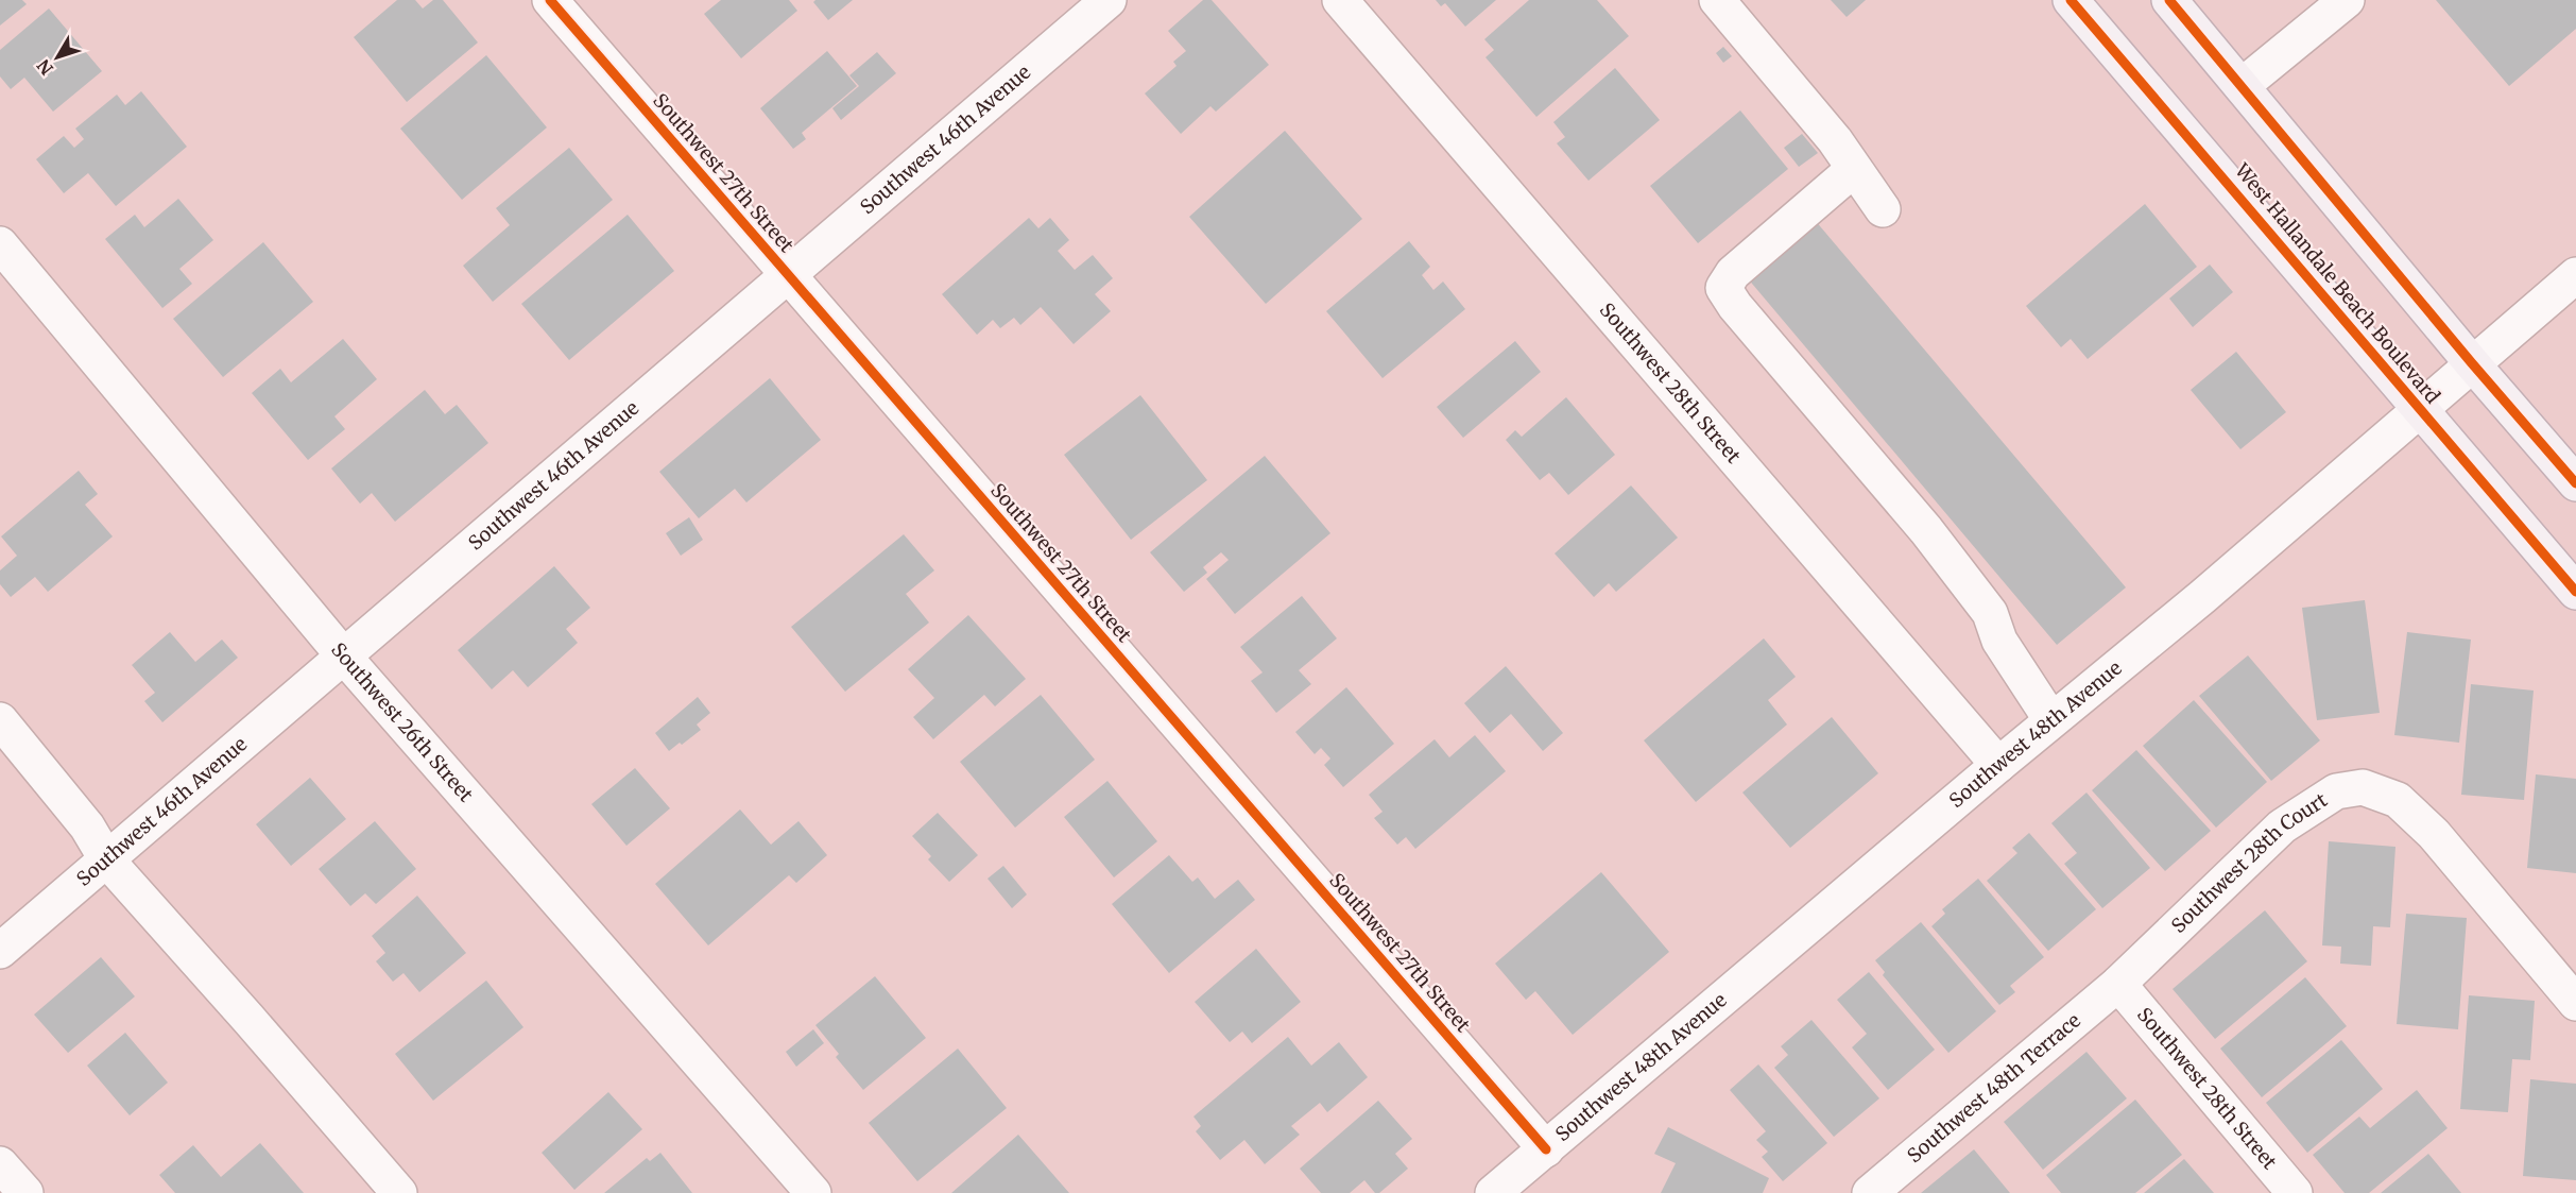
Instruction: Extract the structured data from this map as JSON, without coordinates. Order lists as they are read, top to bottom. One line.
{"streets":{"main road":["West Hallandale Beach Boulevard"],"street":["Southwest 46th Avenue","Southwest 27th Street","Southwest 28th Street","Southwest 26th Street","Southwest 48th Avenue","Southwest 28th Court","Southwest 48th Terrace"]},"crossings":[["Southwest 46th Avenue","Southwest 27th Street"],["Southwest 46th Avenue","Southwest 26th Street"],["Southwest 27th Street","Southwest 48th Avenue"],["West Hallandale Beach Boulevard","Southwest 48th Avenue"],["Southwest 28th Street","Southwest 48th Avenue"],["Southwest 28th Street","Southwest 28th Court"],["Southwest 28th Street","Southwest 48th Terrace"],["Southwest 28th Court","Southwest 48th Terrace"]],"north":"bottom left"}
